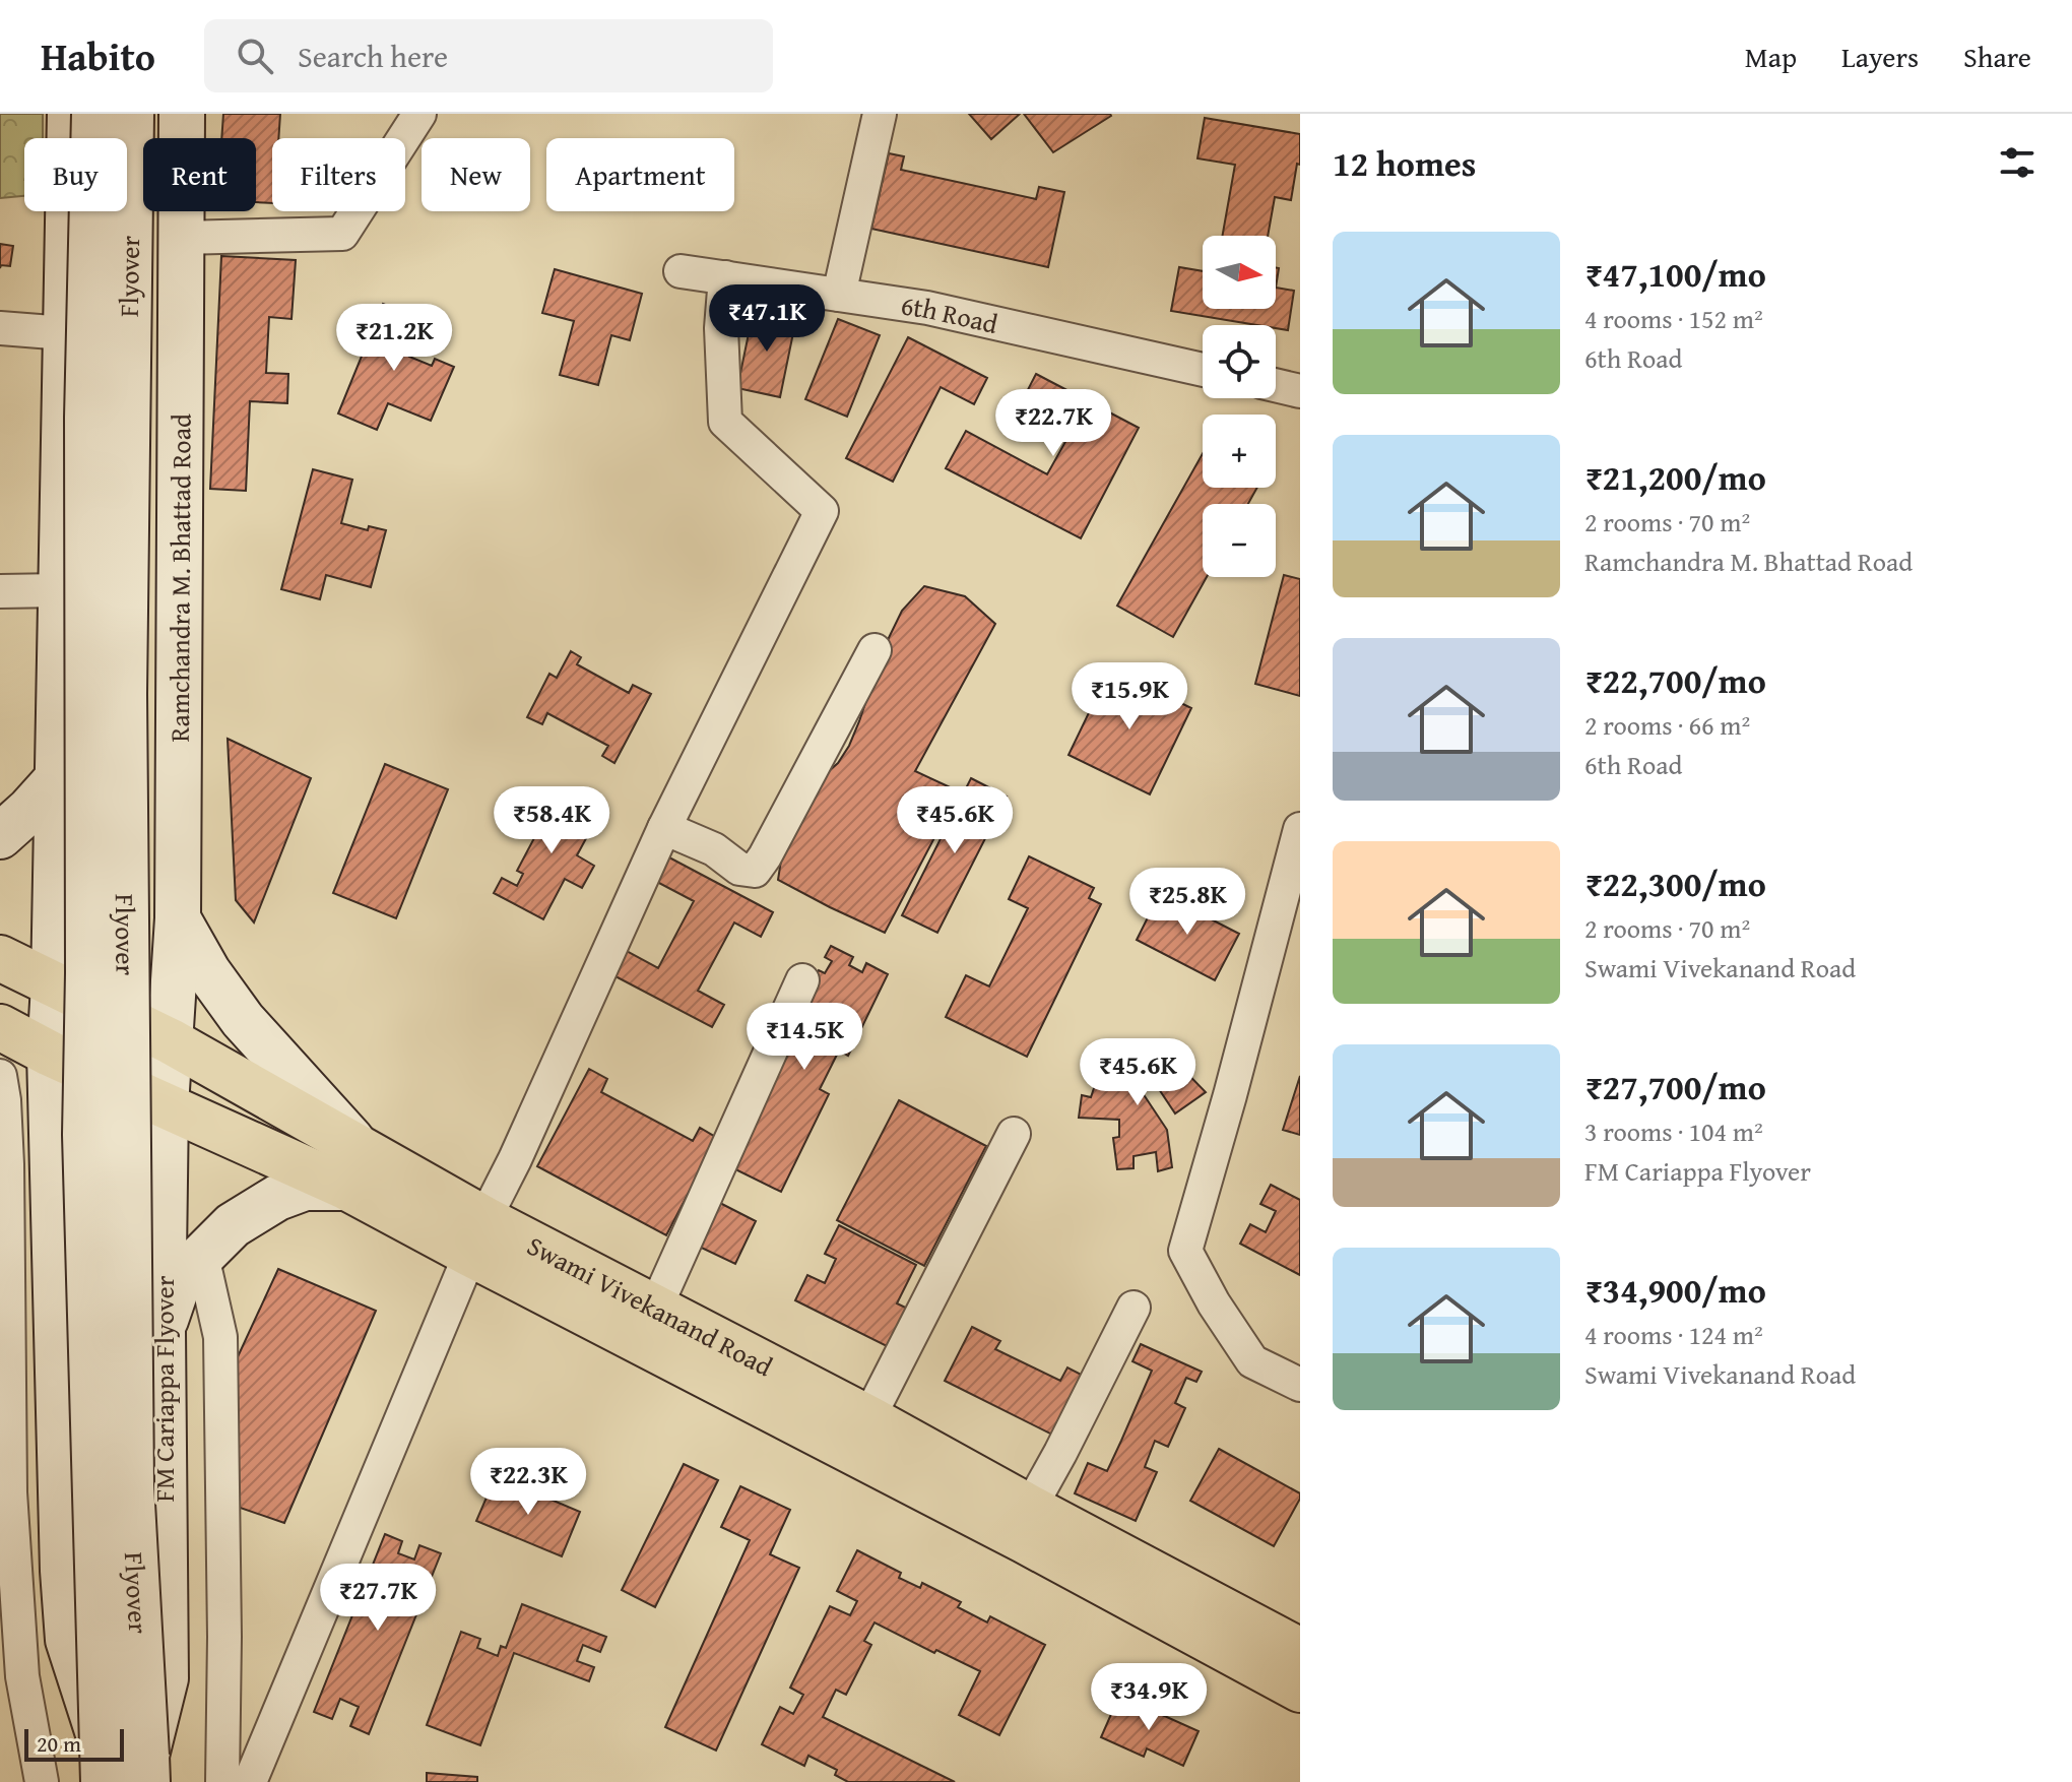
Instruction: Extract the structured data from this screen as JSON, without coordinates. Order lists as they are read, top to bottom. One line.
{"streets":{"main road":["Flyover","Ramchandra M. Bhattad Road","Swami Vivekanand Road","FM Cariappa Flyover"],"street":["6th Road"]},"crossings":[["Flyover","FM Cariappa Flyover"],["Ramchandra M. Bhattad Road","Swami Vivekanand Road"],["Ramchandra M. Bhattad Road","FM Cariappa Flyover"],["Swami Vivekanand Road","FM Cariappa Flyover"]],"scale_bar":"20 m","north":"right","page":{"header":"Habito","search":"Search here","nav":["Map","Layers","Share"],"heading":"12 homes","chip":["Buy","Rent","Filters","New","Apartment"],"list":[{"name":"₹47,100/mo","note":"4 rooms · 152 m² · 6th Road"},{"name":"₹21,200/mo","note":"2 rooms · 70 m² · Ramchandra M. Bhattad Road"},{"name":"₹22,700/mo","note":"2 rooms · 66 m² · 6th Road"},{"name":"₹22,300/mo","note":"2 rooms · 70 m² · Swami Vivekanand Road"},{"name":"₹27,700/mo","note":"3 rooms · 104 m² · FM Cariappa Flyover"},{"name":"₹34,900/mo","note":"4 rooms · 124 m² · Swami Vivekanand Road"}],"map_buttons":["+","−"],"price":["₹47.1K","₹21.2K","₹22.7K","₹15.9K","₹58.4K","₹45.6K","₹25.8K","₹14.5K","₹45.6K","₹22.3K","₹27.7K","₹34.9K"],"scale":"20 m"}}
